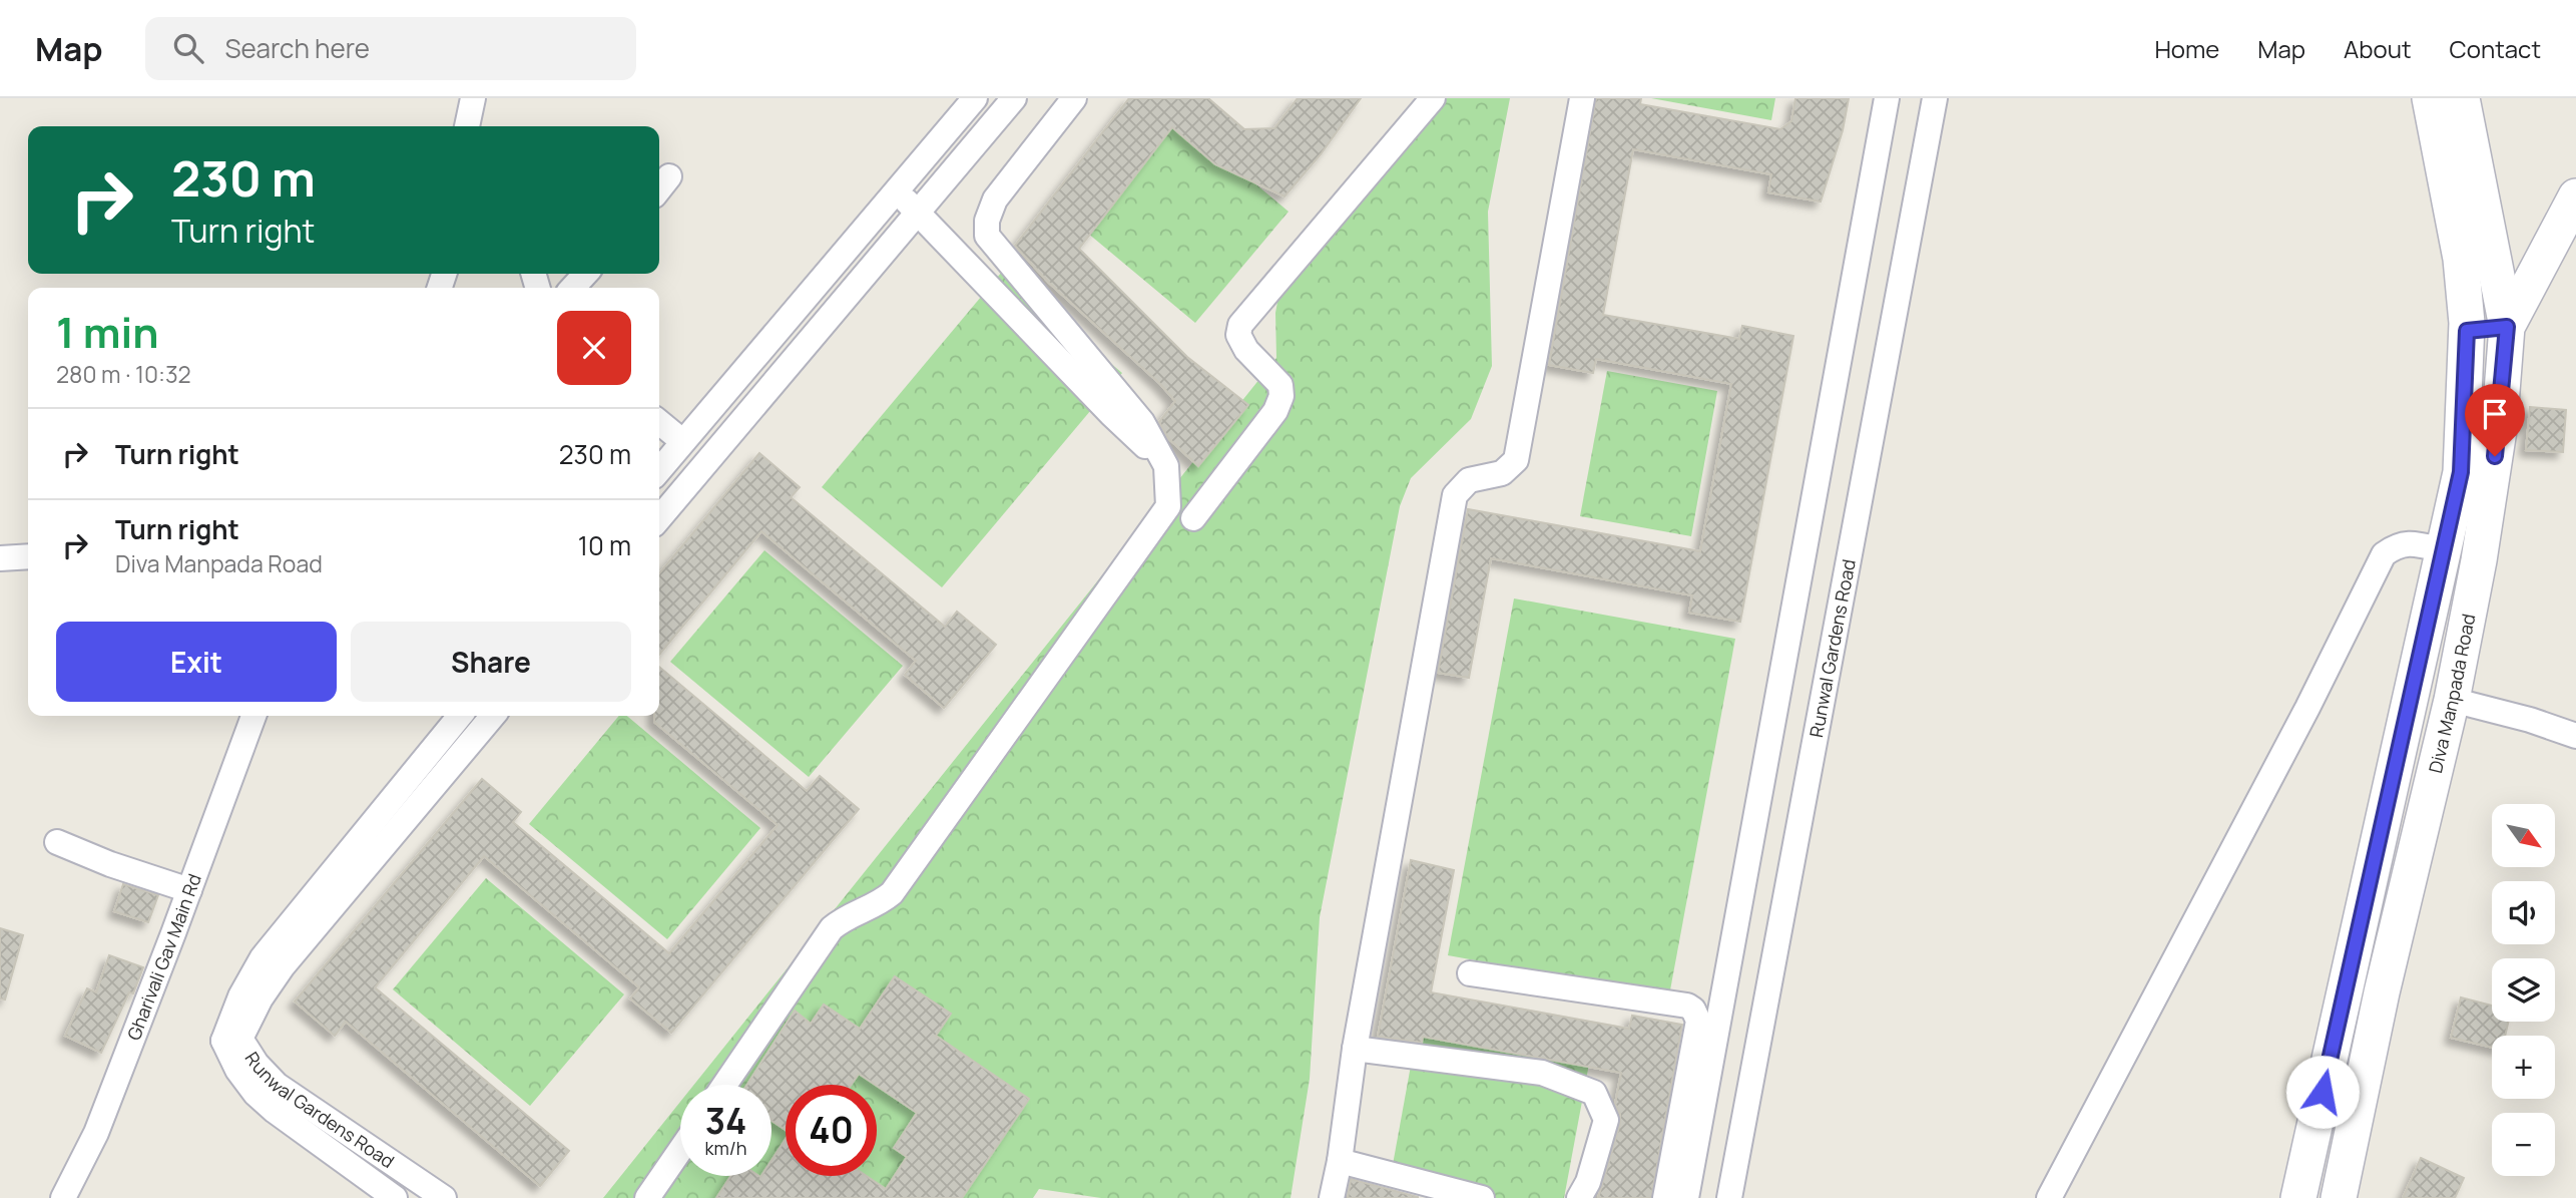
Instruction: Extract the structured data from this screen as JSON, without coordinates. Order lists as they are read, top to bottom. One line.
{"streets":{"street":["Runwal Gardens Road","Diva Manpada Road","Gharivali Gav Main Rd"]},"north":"bottom right","page":{"header":"Map","search":"Search here","nav":["Home","Map","About","Contact"],"turn":["230 m","Turn right"],"heading":["1 min","280 m · 10:32"],"list":[{"name":"Turn right","value":"230 m"},{"name":"Turn right","note":"Diva Manpada Road","value":"10 m"}],"buttons":["Exit","Share"],"map_buttons":["+","−"],"speed":"34 km/h","limit":"40"}}
